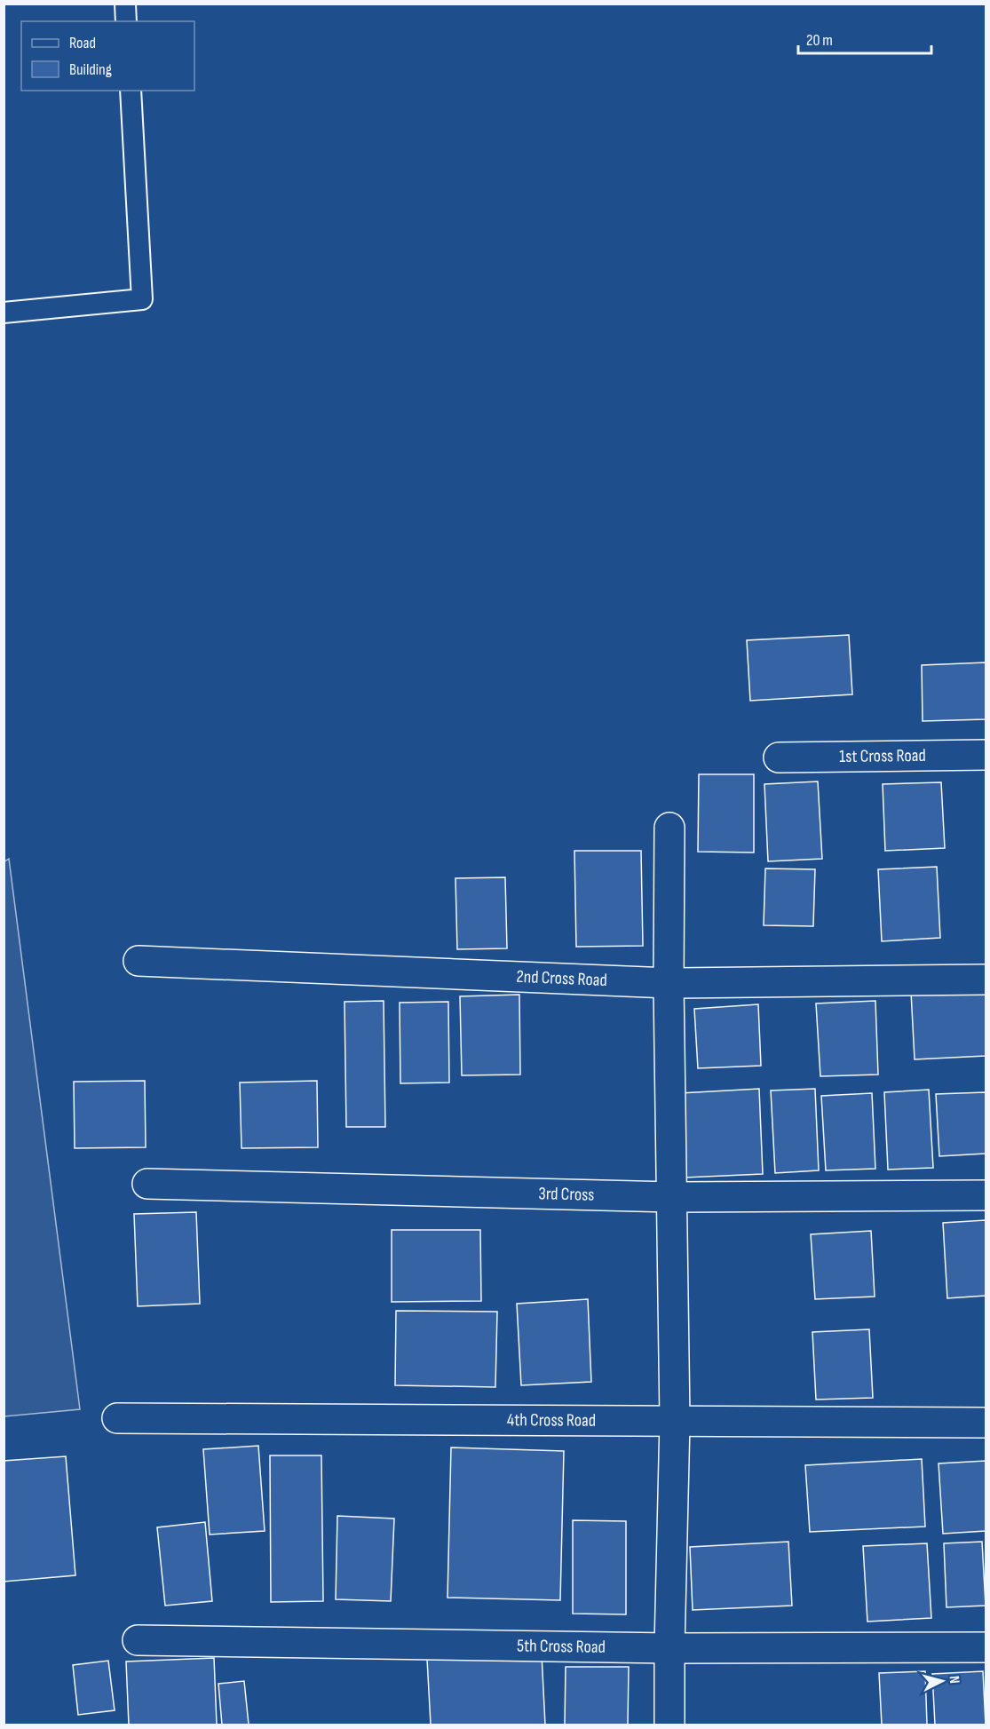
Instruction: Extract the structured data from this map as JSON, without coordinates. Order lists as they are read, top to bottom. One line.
{"streets":{"street":["1st Cross Road","2nd Cross Road","3rd Cross","4th Cross Road","5th Cross Road"]},"legend":["Road","Building"],"scale_bar":"20 m","north":"right"}
